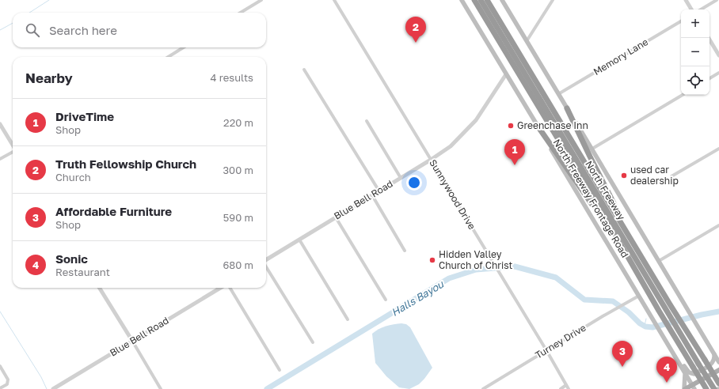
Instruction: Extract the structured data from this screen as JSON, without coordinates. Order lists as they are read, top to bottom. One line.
{"streets":{"highway":["North Freeway"],"main road":["North Freeway Frontage Road"],"street":["Memory Lane","Sunnywood Drive","Blue Bell Road","Turney Drive"]},"crossings":[["Sunnywood Drive","Blue Bell Road"],["Sunnywood Drive","Turney Drive"],["North Freeway Frontage Road","Blue Bell Road"],["North Freeway Frontage Road","Turney Drive"]],"water":["Halls Bayou"],"places":["Greenchase Inn","used car dealership","Hidden Valley Church of Christ"],"page":{"map_buttons":["+","−"],"search":"Search here","pins":["2","1","3","4"],"heading":["Nearby","4 results"],"list":[{"mark":"1","name":"DriveTime","note":"Shop","value":"220 m"},{"mark":"2","name":"Truth Fellowship Church","note":"Church","value":"300 m"},{"mark":"3","name":"Affordable Furniture","note":"Shop","value":"590 m"},{"mark":"4","name":"Sonic","note":"Restaurant","value":"680 m"}]}}
